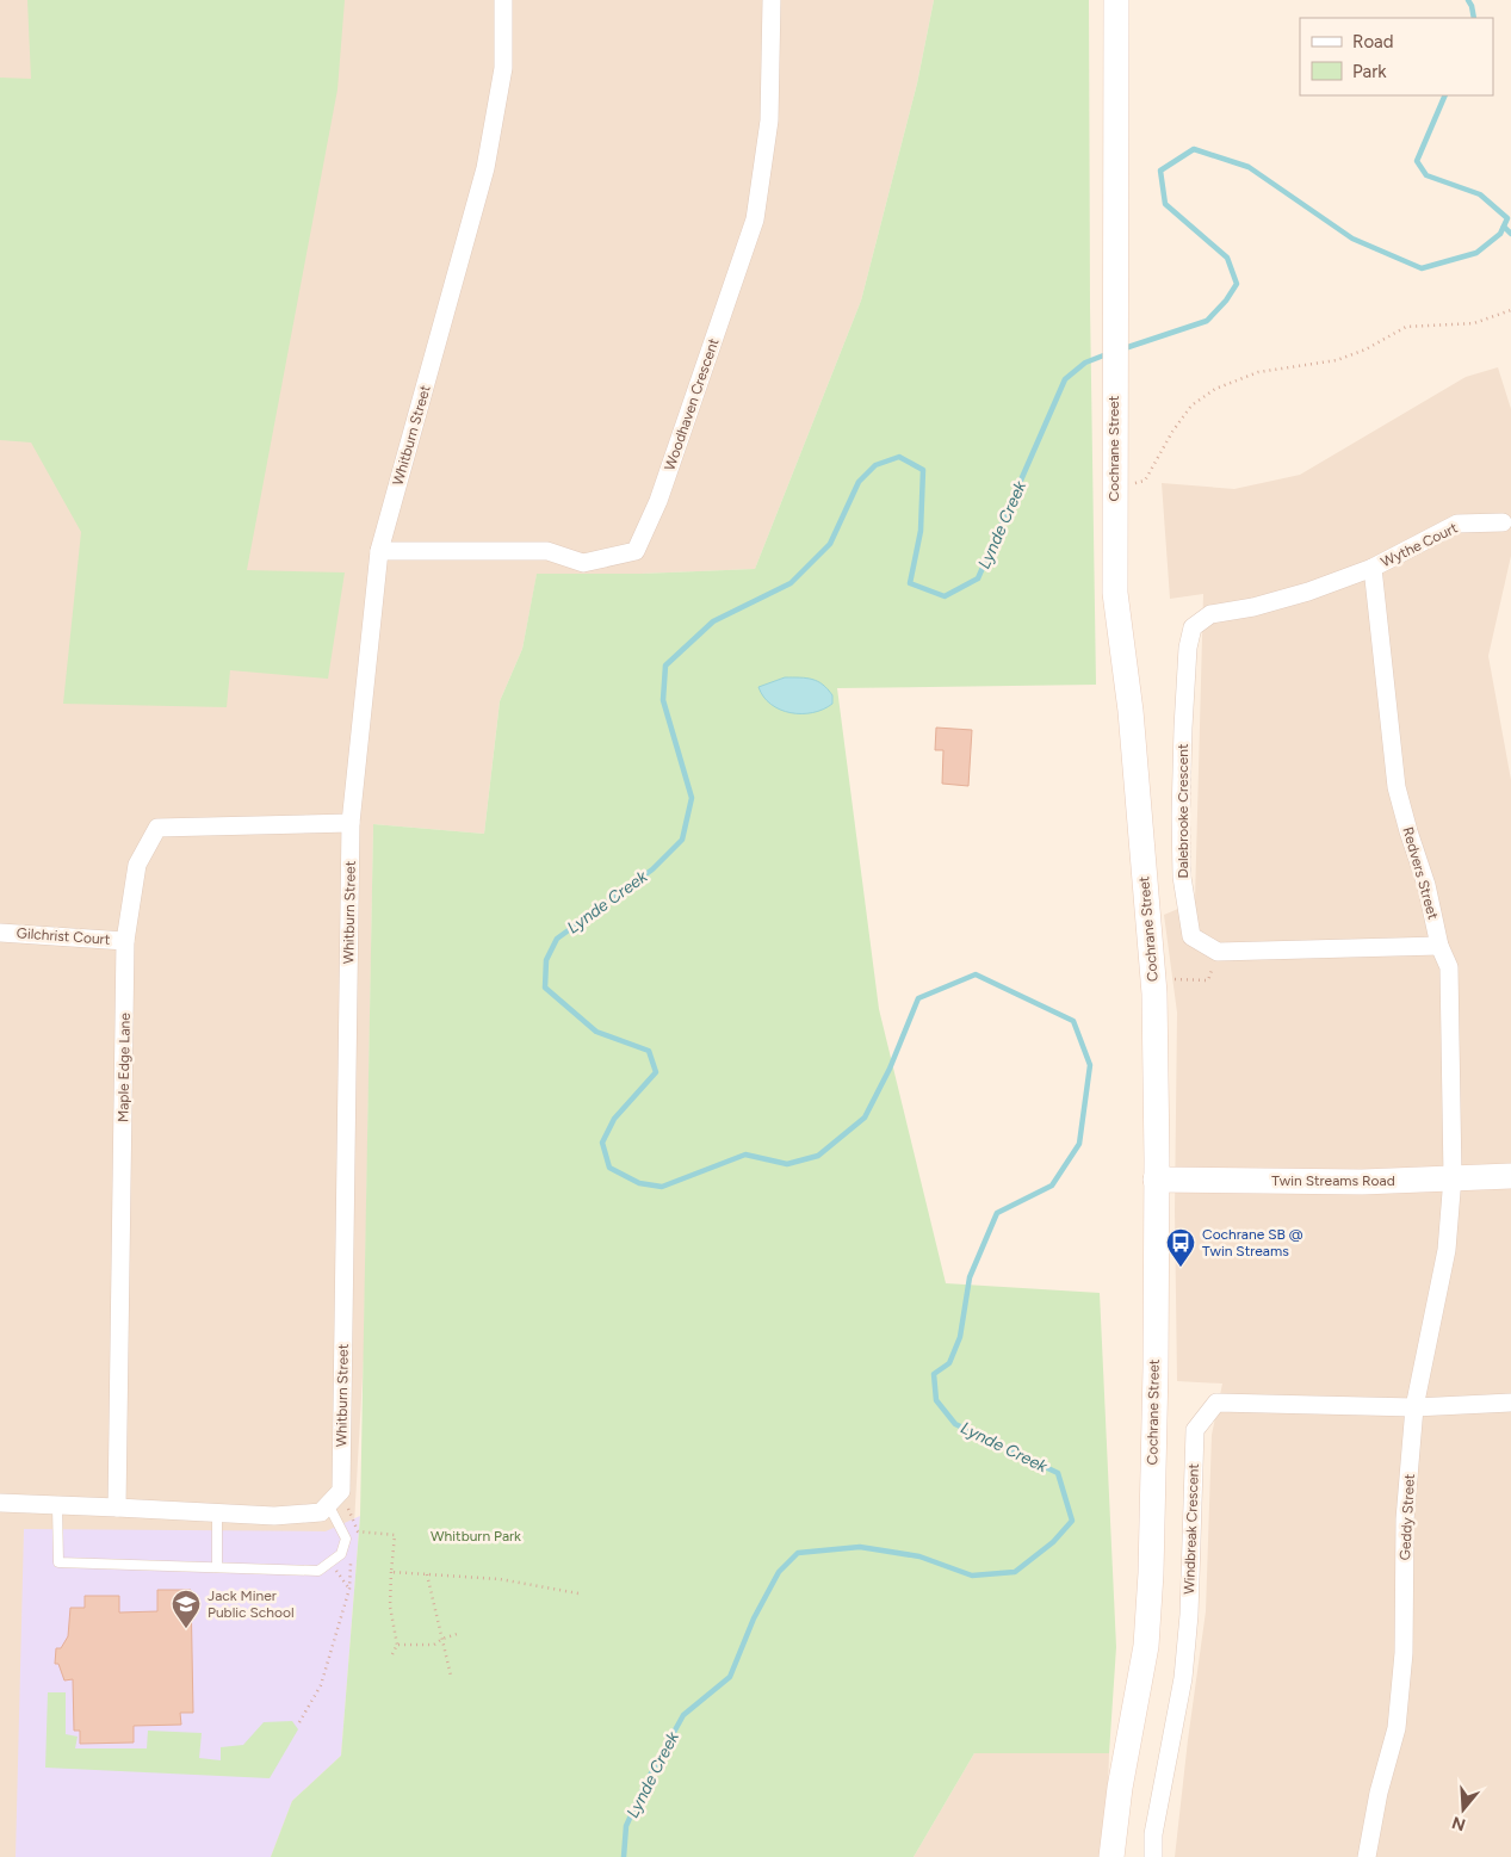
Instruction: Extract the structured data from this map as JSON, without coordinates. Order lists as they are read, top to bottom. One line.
{"streets":{"street":["Woodhaven Crescent","Whitburn Street","Cochrane Street","Wythe Court","Dalebrooke Crescent","Redvers Street","Gilchrist Court","Maple Edge Lane","Twin Streams Road","Geddy Street","Windbreak Crescent"]},"crossings":[["Woodhaven Crescent","Whitburn Street"],["Whitburn Street","Maple Edge Lane"],["Cochrane Street","Twin Streams Road"],["Wythe Court","Dalebrooke Crescent"],["Wythe Court","Redvers Street"],["Dalebrooke Crescent","Redvers Street"],["Redvers Street","Twin Streams Road"],["Redvers Street","Geddy Street"],["Gilchrist Court","Maple Edge Lane"],["Twin Streams Road","Geddy Street"],["Geddy Street","Windbreak Crescent"]],"water":["Lynde Creek"],"parks":["Whitburn Park"],"places":{"bus stop":["Cochrane SB @ Twin Streams"],"school or university":["Jack Miner Public School"]},"legend":["Road","Park"],"north":"bottom"}
